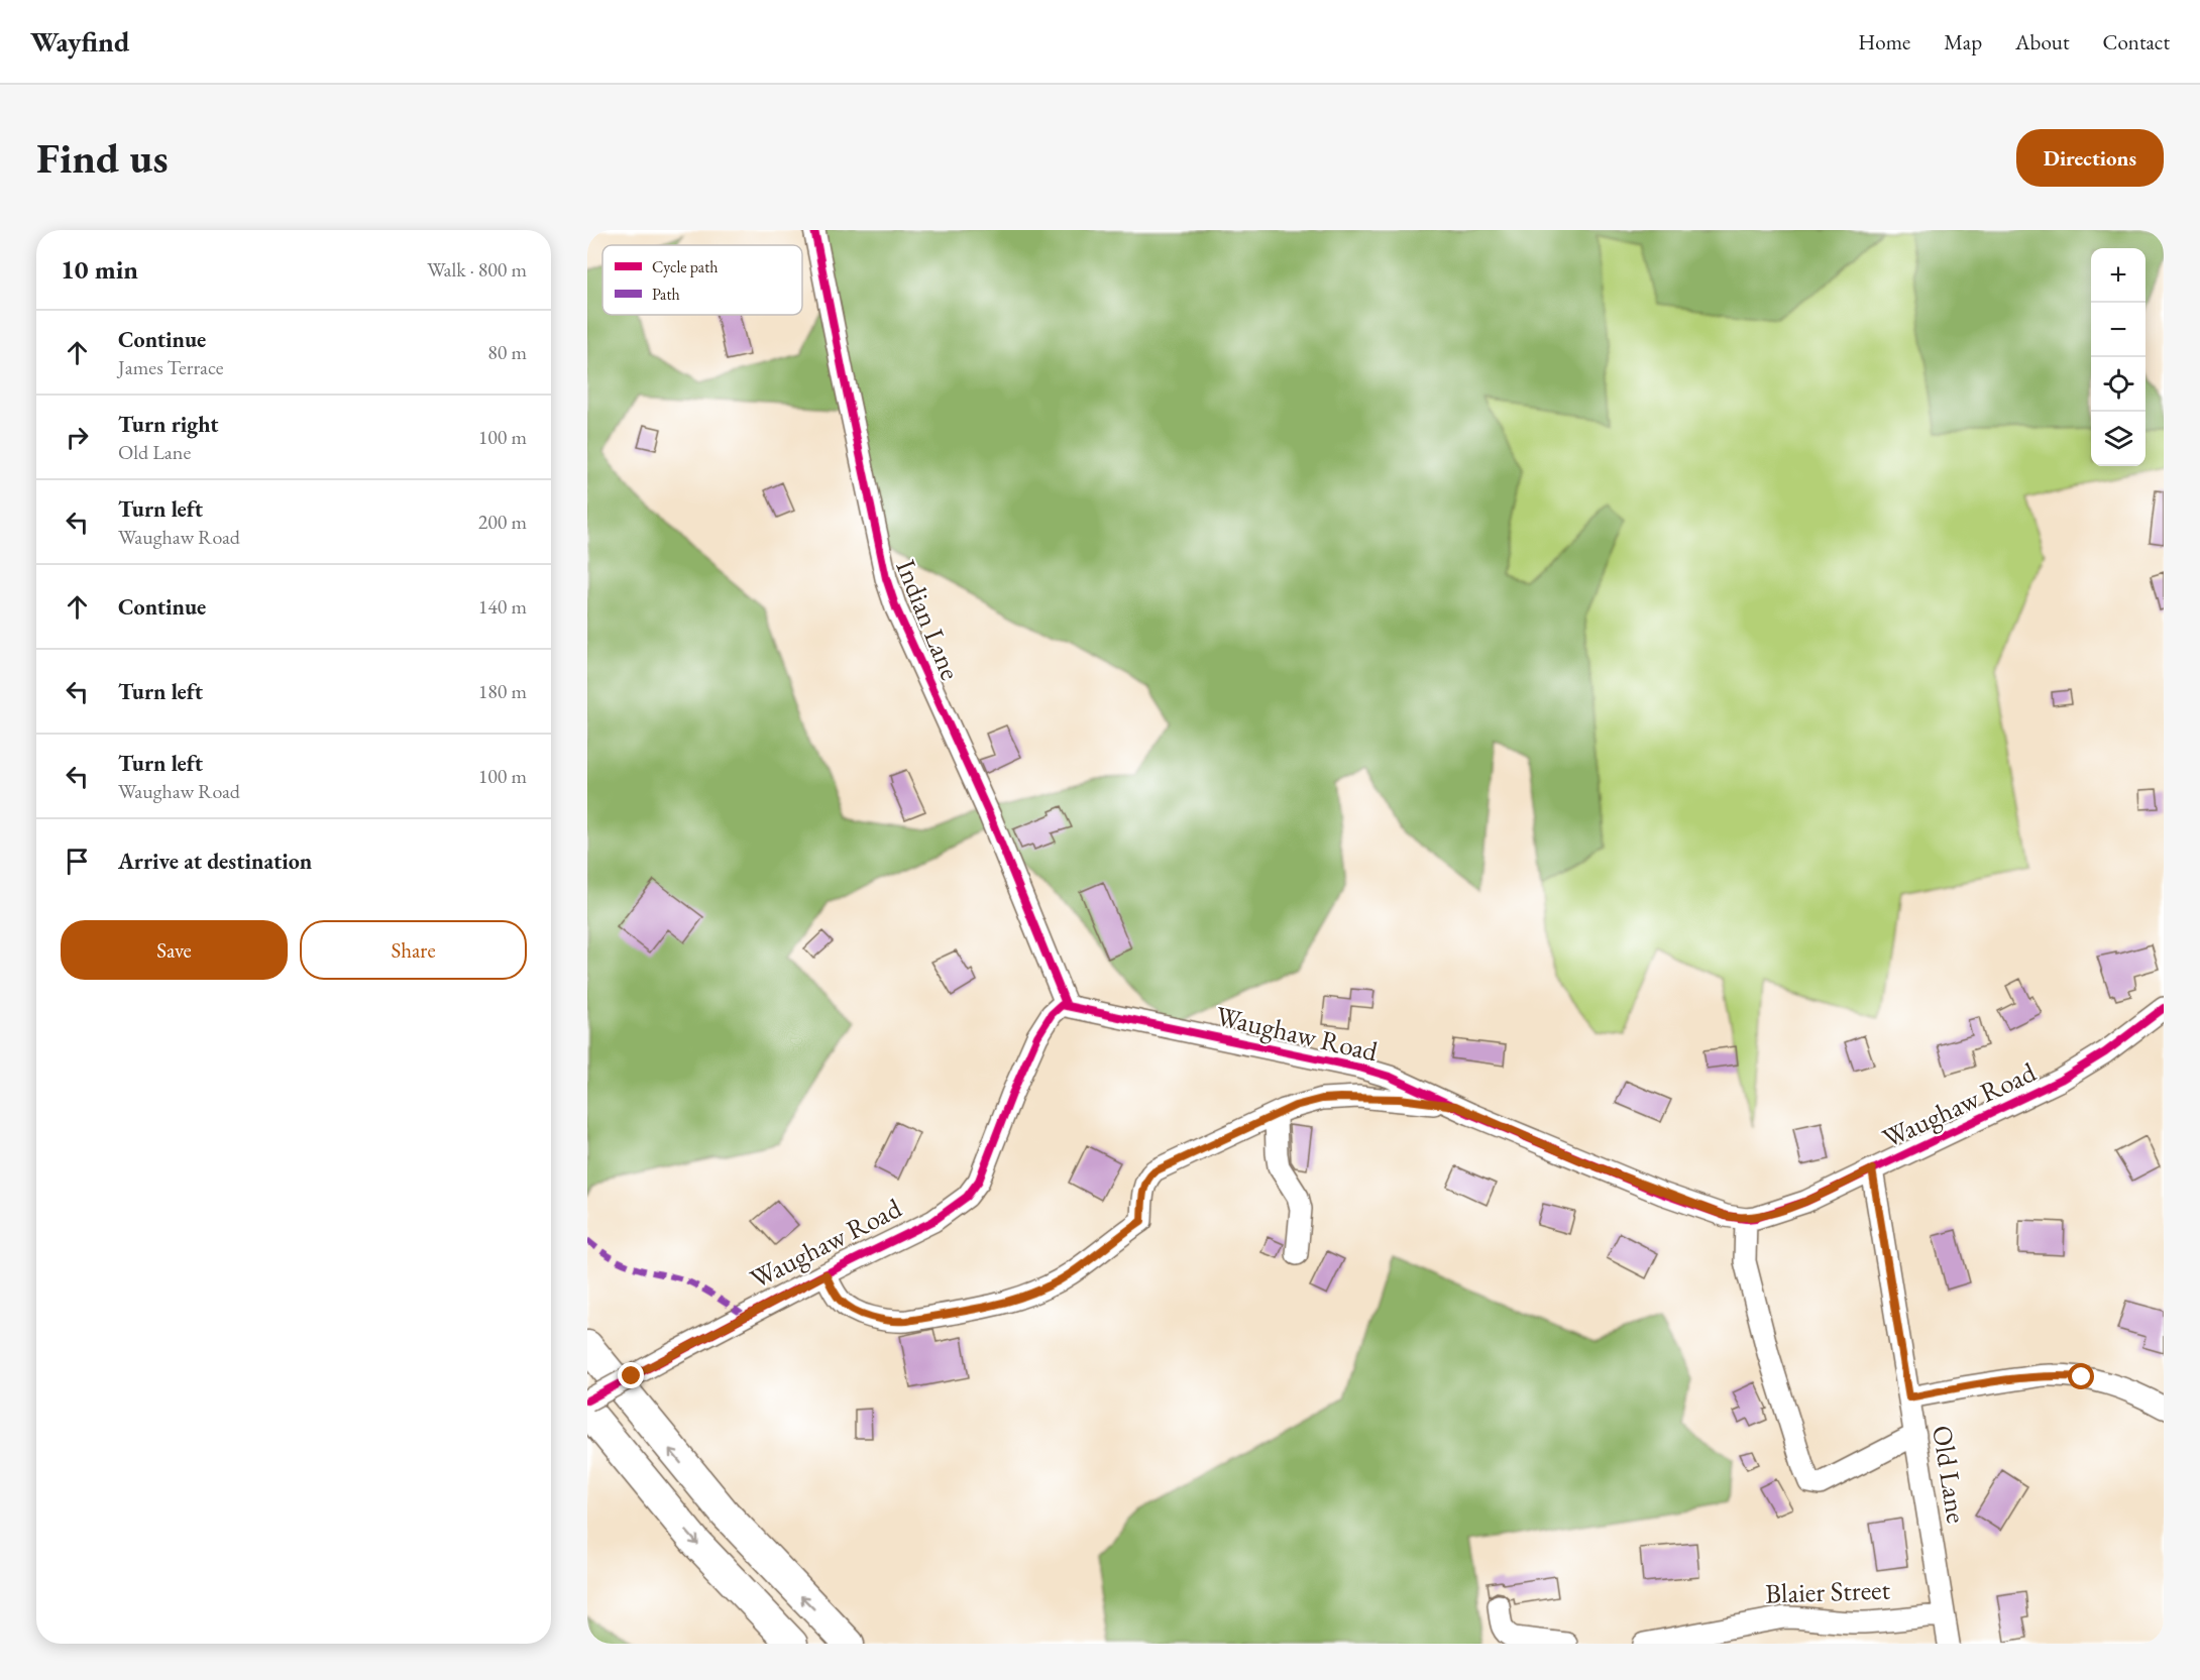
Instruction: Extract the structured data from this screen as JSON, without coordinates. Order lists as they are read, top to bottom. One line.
{"streets":{"street":["Indian Lane","Waughaw Road","Old Lane","Blaier Street"]},"crossings":[["Indian Lane","Waughaw Road"],["Waughaw Road","Old Lane"],["Old Lane","Blaier Street"]],"legend":["Cycle path","Path"],"page":{"header":"Wayfind","nav":["Home","Map","About","Contact"],"buttons":["Directions",["Save","Share"]],"title":"Find us","heading":["10 min","Walk · 800 m"],"map_buttons":["+","−"],"list":[["Continue","James Terrace","80 m"],["Turn right","Old Lane","100 m"],["Turn left","Waughaw Road","200 m"],["Continue","140 m"],["Turn left","180 m"],["Turn left","Waughaw Road","100 m"],"Arrive at destination"]}}
